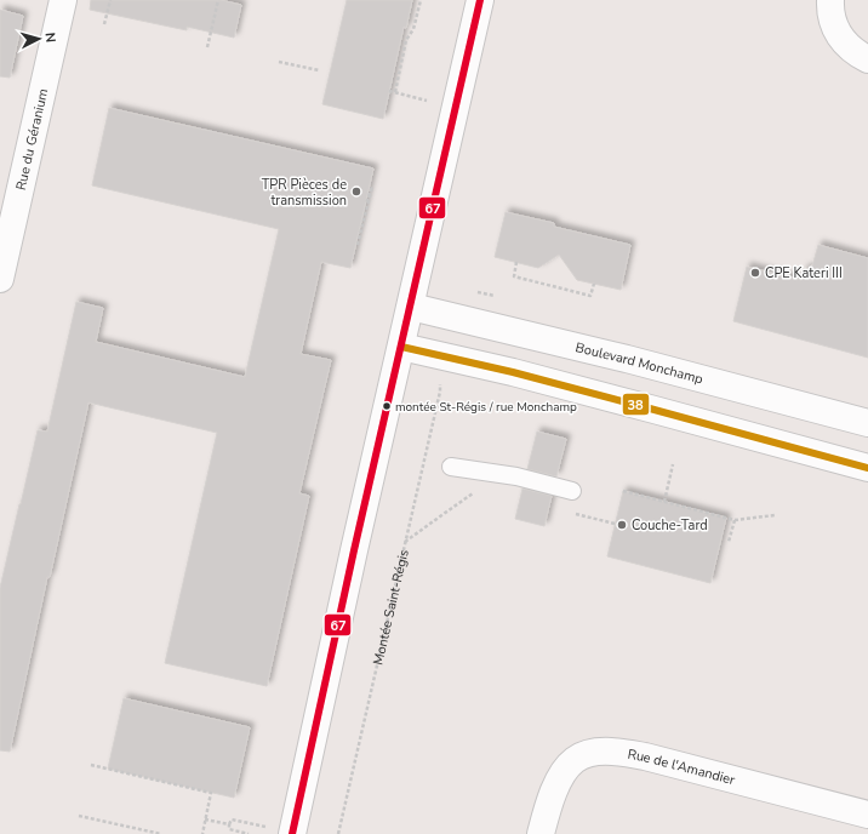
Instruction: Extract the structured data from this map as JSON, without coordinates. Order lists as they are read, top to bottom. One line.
{"streets":{"street":["Rue du Géranium","Boulevard Monchamp","Rue de l'Amandier"],"path":["Montée Saint-Régis"]},"places":["TPR Pièces de transmission","CPE Kateri III","montée St-Régis / rue Monchamp","Couche-Tard"],"lines":["transit line 67","transit line 38"],"north":"right"}
